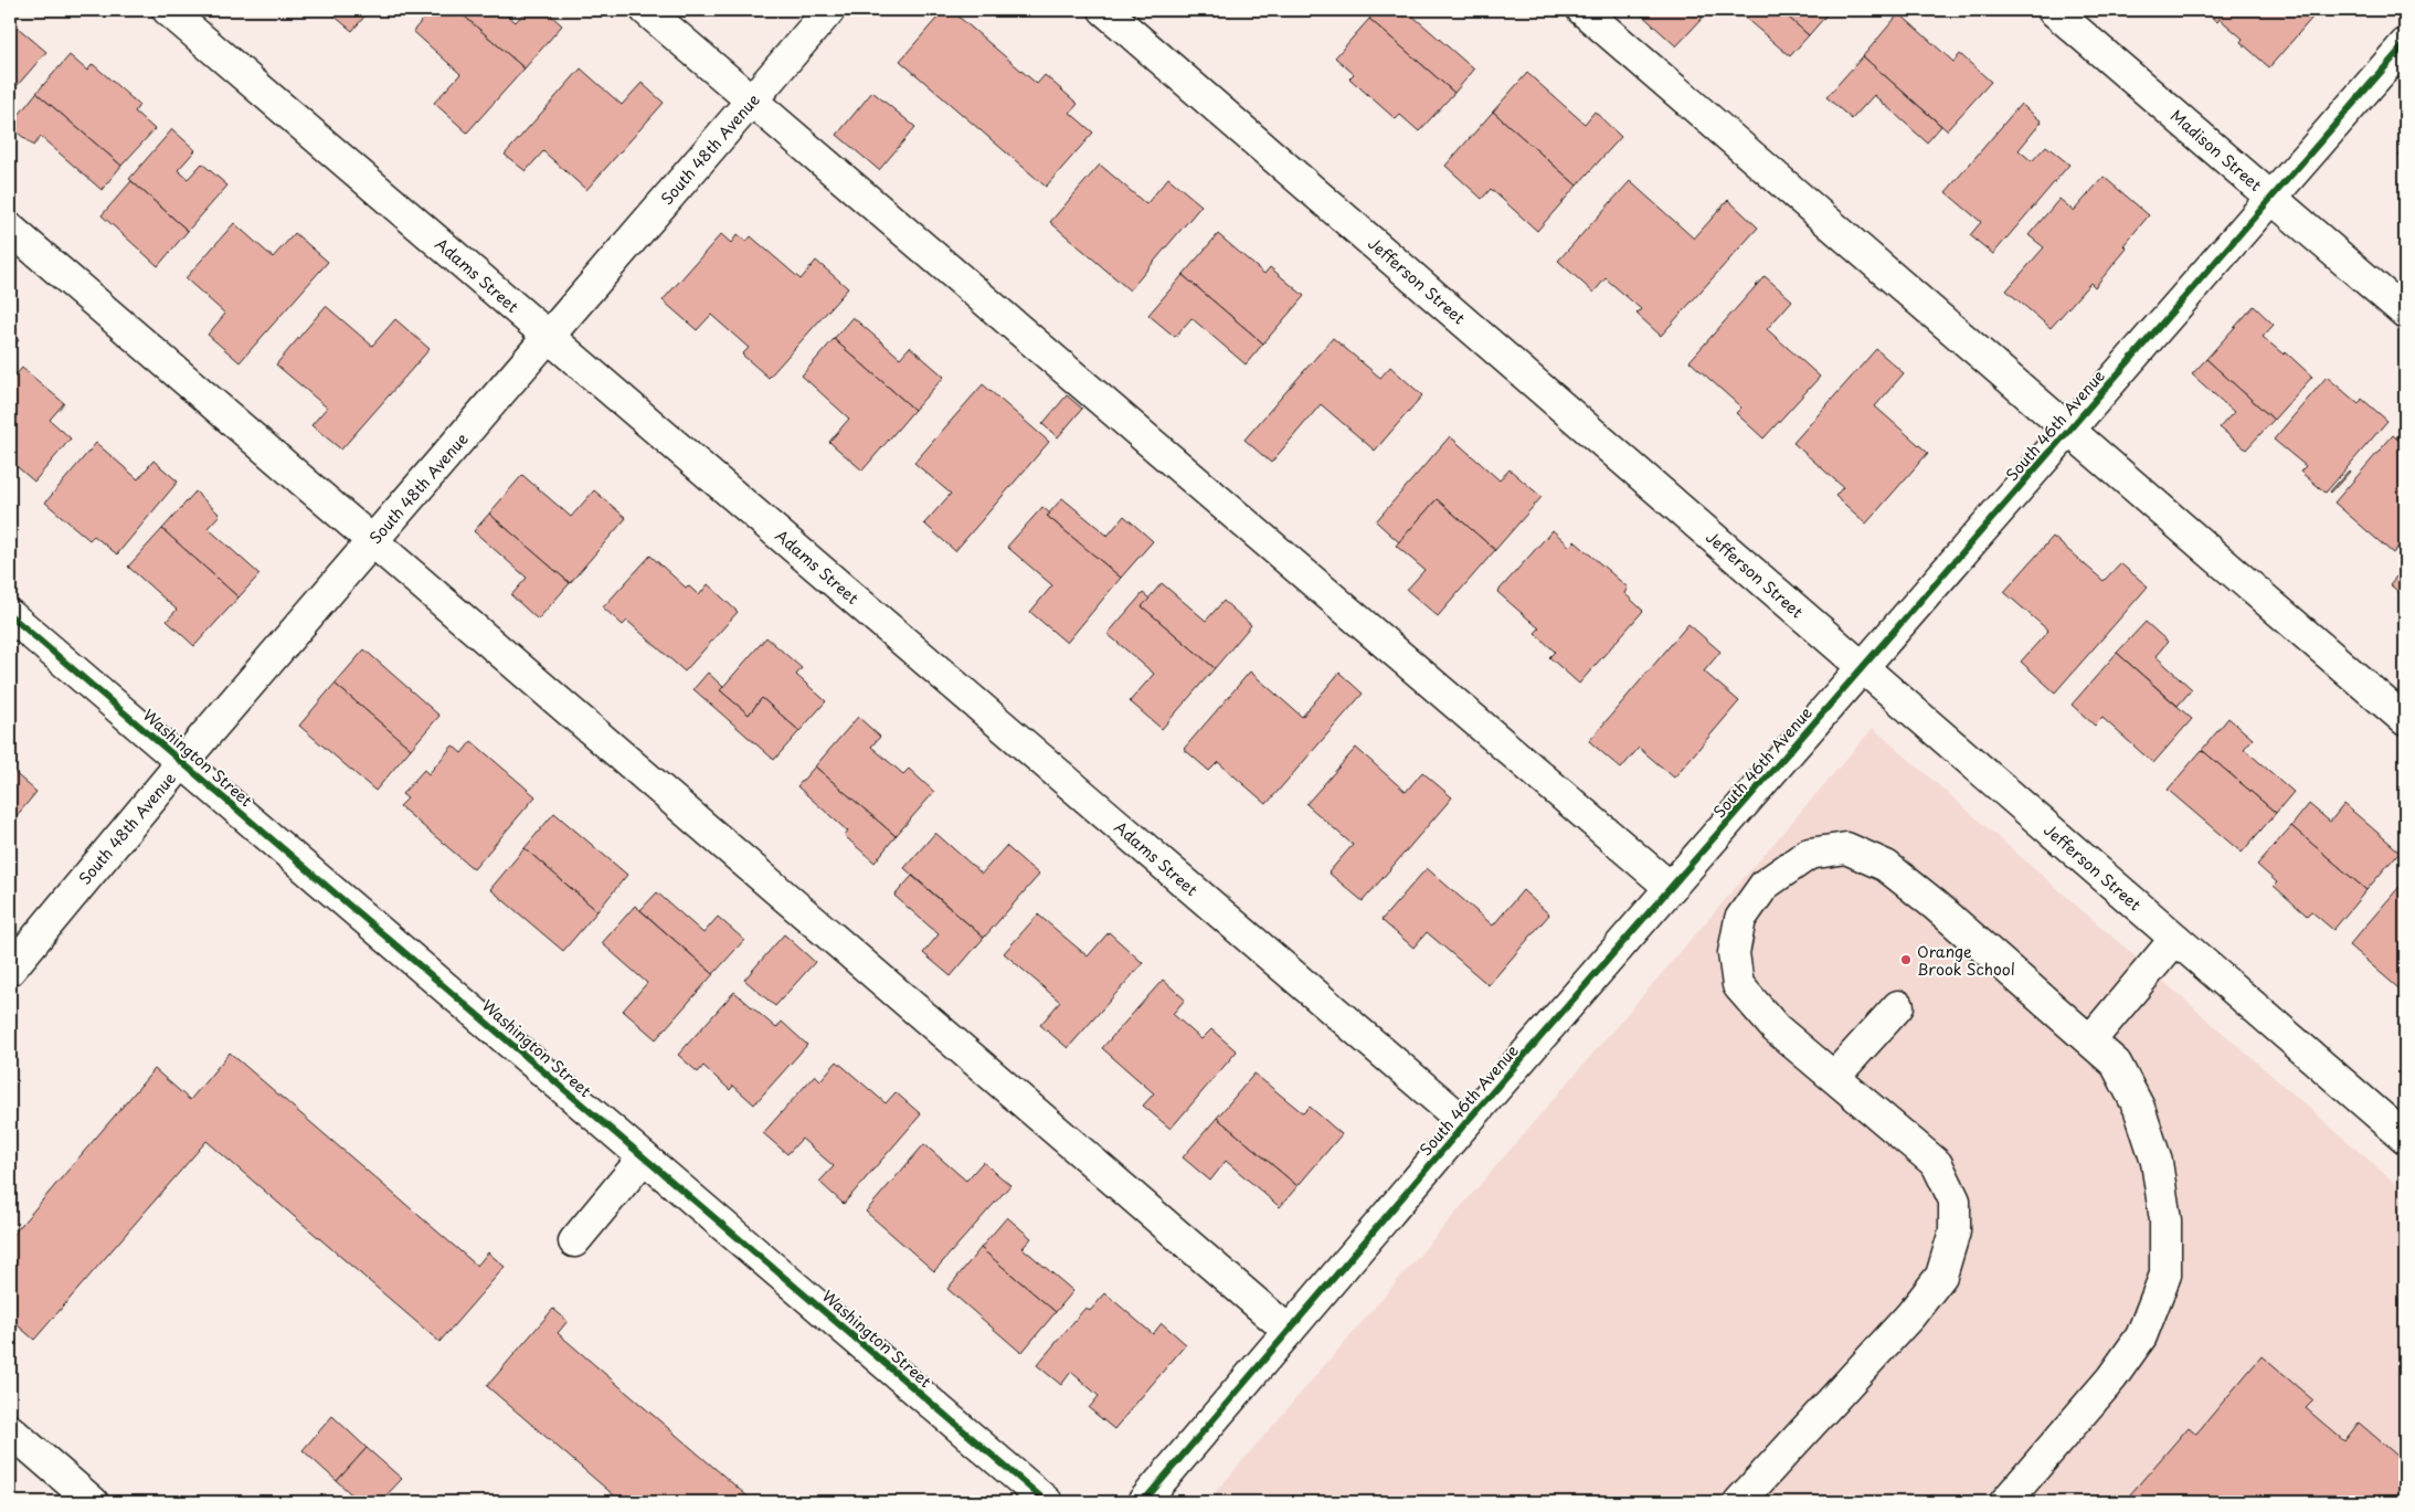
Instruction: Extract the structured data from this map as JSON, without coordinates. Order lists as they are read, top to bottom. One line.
{"streets":{"street":["South 48th Avenue","Madison Street","Adams Street","Jefferson Street","South 46th Avenue","Washington Street"]},"crossings":[["South 48th Avenue","Adams Street"],["South 48th Avenue","Washington Street"],["Madison Street","South 46th Avenue"],["Adams Street","South 46th Avenue"],["Jefferson Street","South 46th Avenue"]],"places":["Orange Brook School"]}
